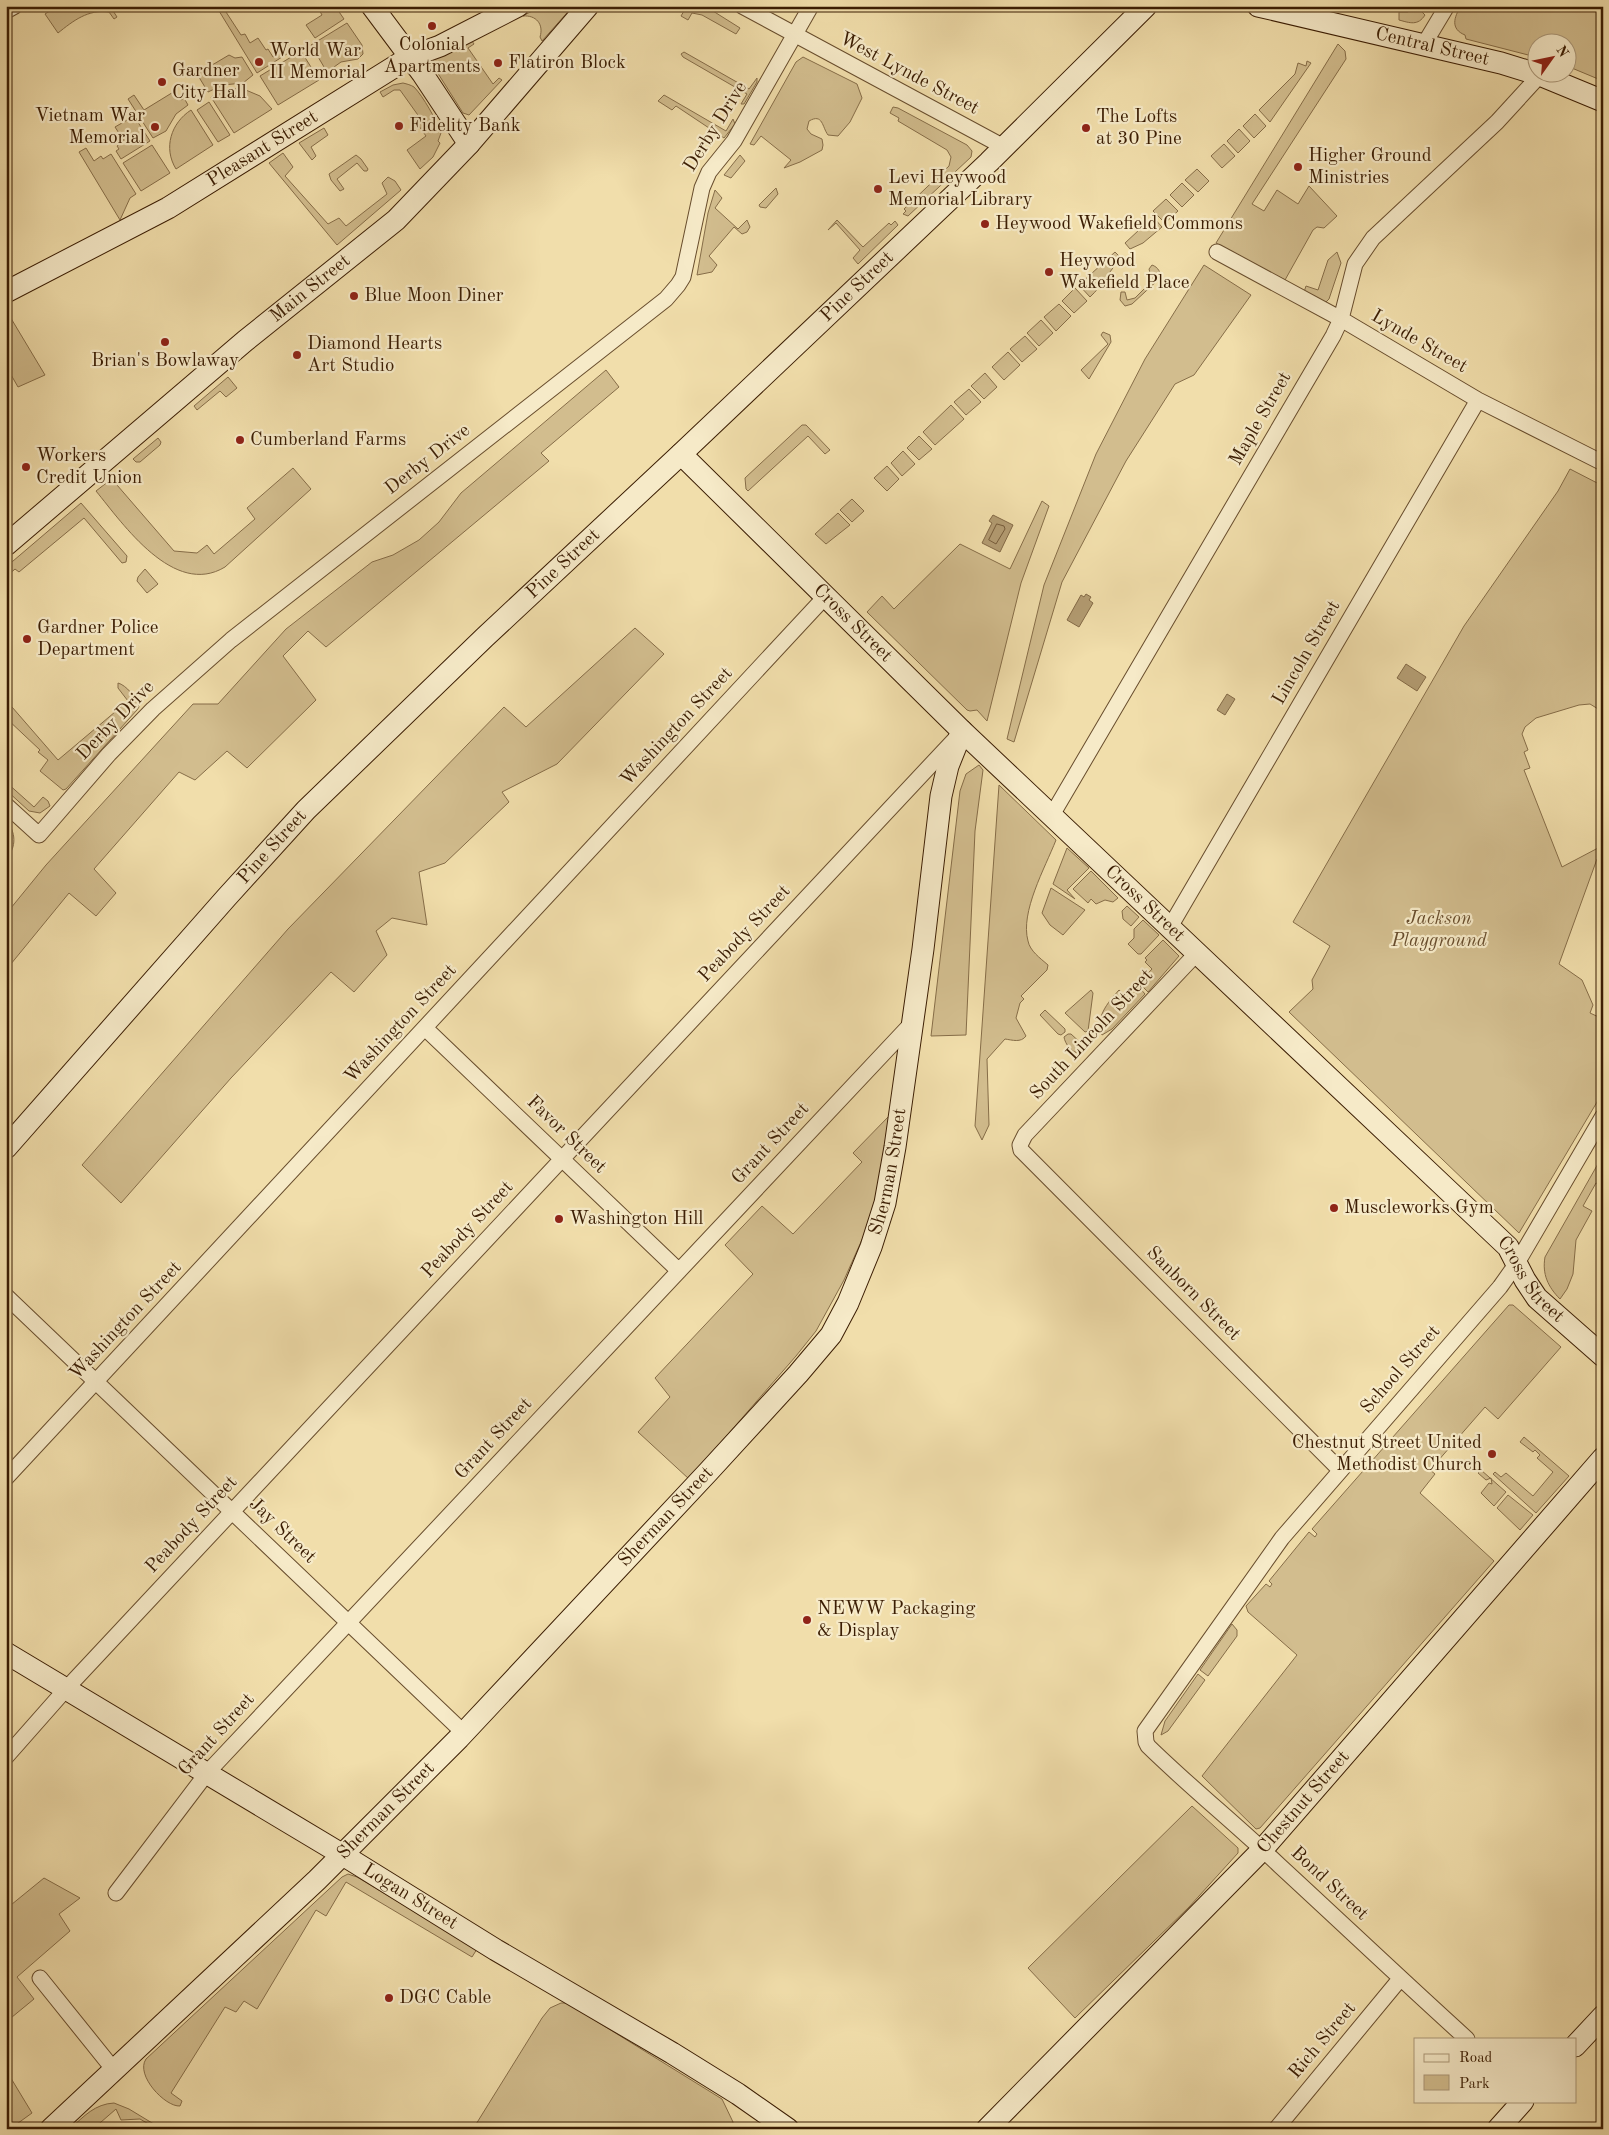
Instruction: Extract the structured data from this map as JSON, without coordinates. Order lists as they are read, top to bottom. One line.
{"streets":{"street":["Central Street","West Lynde Street","Derby Drive","Pleasant Street","Pine Street","Main Street","Lynde Street","Maple Street","Cross Street","Lincoln Street","Washington Street","Peabody Street","South Lincoln Street","Favor Street","Grant Street","Sherman Street","Sanborn Street","School Street","Jay Street","Chestnut Street","Bond Street","Logan Street","Rich Street"]},"crossings":[["West Lynde Street","Derby Drive"],["West Lynde Street","Pine Street"],["Pine Street","Cross Street"],["Lynde Street","Maple Street"],["Lynde Street","Lincoln Street"],["Maple Street","Cross Street"],["Cross Street","Lincoln Street"],["Cross Street","Washington Street"],["Cross Street","Peabody Street"],["Cross Street","South Lincoln Street"],["Cross Street","Sherman Street"],["Cross Street","School Street"],["Washington Street","Favor Street"],["Washington Street","Jay Street"],["Peabody Street","Favor Street"],["Peabody Street","Sherman Street"],["Peabody Street","Jay Street"],["Peabody Street","Logan Street"],["South Lincoln Street","Sanborn Street"],["Favor Street","Grant Street"],["Grant Street","Sherman Street"],["Grant Street","Jay Street"],["Grant Street","Logan Street"],["Sherman Street","Jay Street"],["Sherman Street","Logan Street"],["Sanborn Street","School Street"],["School Street","Bond Street"],["Chestnut Street","Bond Street"],["Bond Street","Rich Street"]],"parks":["Jackson Playground"],"places":["Colonial Apartments","World War II Memorial","Flatiron Block","Gardner City Hall","Fidelity Bank","Vietnam War Memorial","The Lofts at 30 Pine","Higher Ground Ministries","Levi Heywood Memorial Library","Heywood Wakefield Commons","Heywood Wakefield Place","Blue Moon Diner","Brian's Bowlaway","Diamond Hearts Art Studio","Cumberland Farms","Workers Credit Union","Gardner Police Department","Muscleworks Gym","Washington Hill","Chestnut Street United Methodist Church","NEWW Packaging & Display","DGC Cable"],"legend":["Road","Park"],"north":"top right"}
